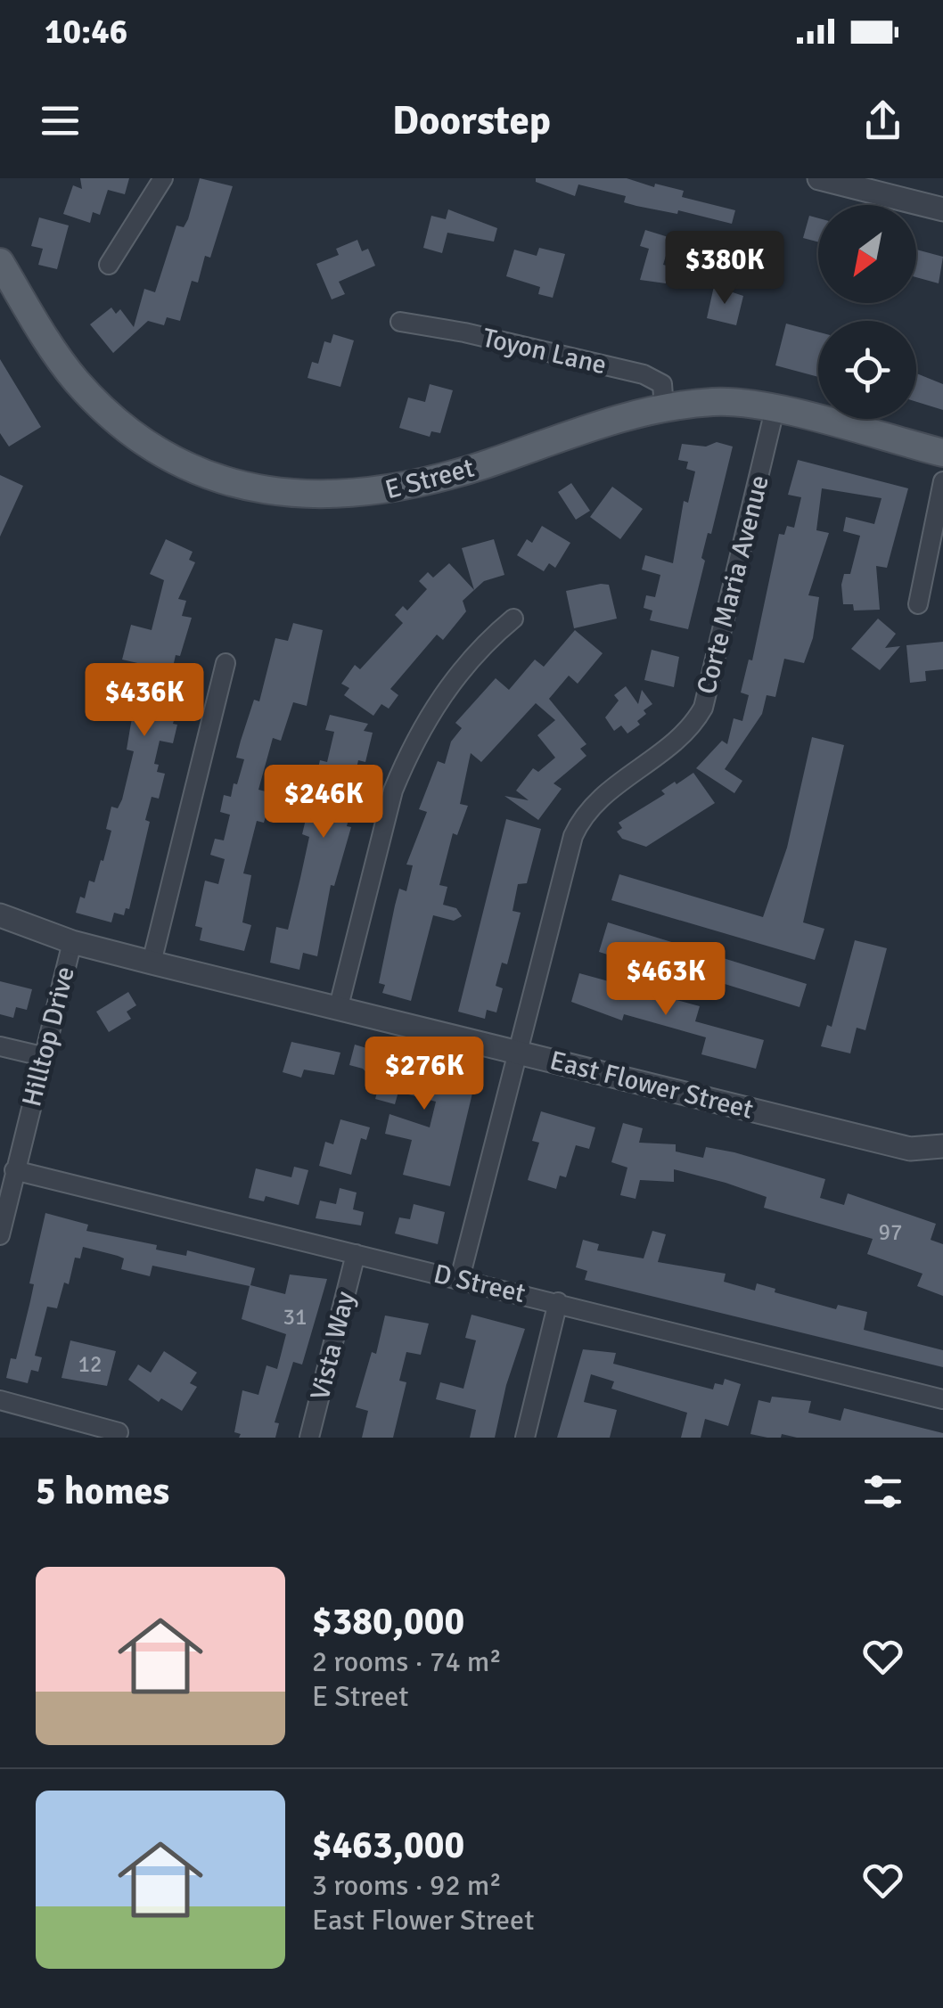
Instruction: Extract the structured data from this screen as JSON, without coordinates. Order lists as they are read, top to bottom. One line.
{"streets":{"main road":["E Street"],"street":["Toyon Lane","Corte Maria Avenue","Hilltop Drive","East Flower Street","D Street","Vista Way"]},"crossings":[["Toyon Lane","E Street"],["E Street","Corte Maria Avenue"],["Corte Maria Avenue","East Flower Street"],["Corte Maria Avenue","D Street"],["Hilltop Drive","East Flower Street"],["Hilltop Drive","D Street"],["D Street","Vista Way"]],"house_numbers":["97","31","12"],"north":"bottom left","page":{"status":"10:46","header":"Doorstep","price":["$380K","$436K","$246K","$463K","$276K"],"heading":"5 homes","list":[{"name":"$380,000","note":"2 rooms · 74 m² · E Street"},{"name":"$463,000","note":"3 rooms · 92 m² · East Flower Street"}]}}
